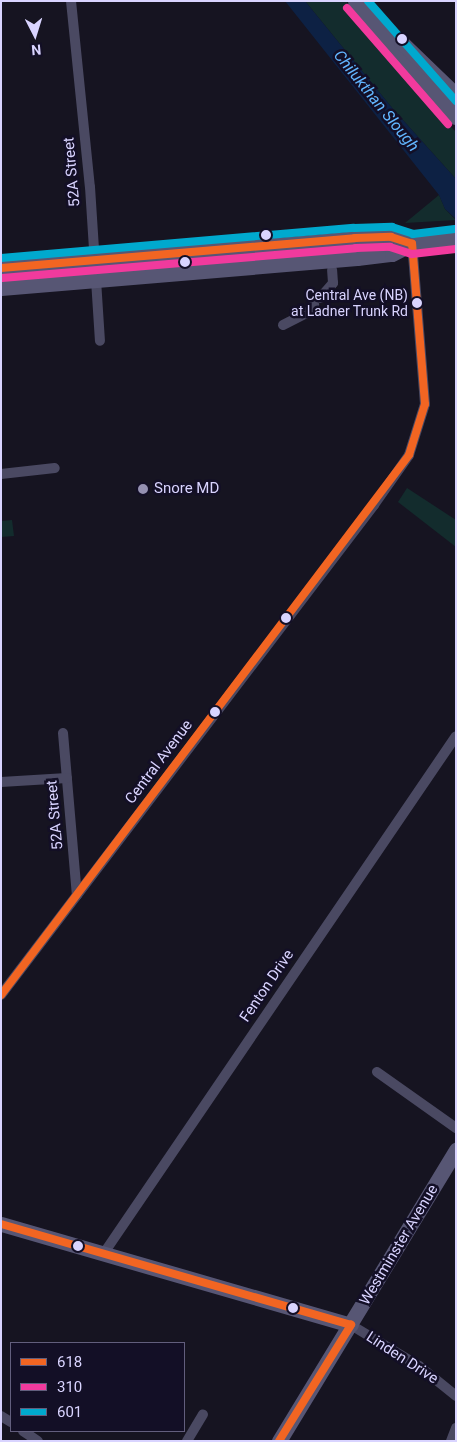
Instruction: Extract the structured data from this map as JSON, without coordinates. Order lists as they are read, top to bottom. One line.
{"streets":{"main road":["Westminster Avenue","Linden Drive"],"street":["52A Street","Central Avenue","Fenton Drive"]},"crossings":[["52A Street","Central Avenue"],["Fenton Drive","Linden Drive"],["Westminster Avenue","Linden Drive"]],"water":["Chilukthan Slough"],"places":["Central Ave (NB) at Ladner Trunk Rd","Snore MD"],"lines":["transit line 601","transit line 310","transit line 618"],"legend":["618","310","601"],"north":"bottom"}
